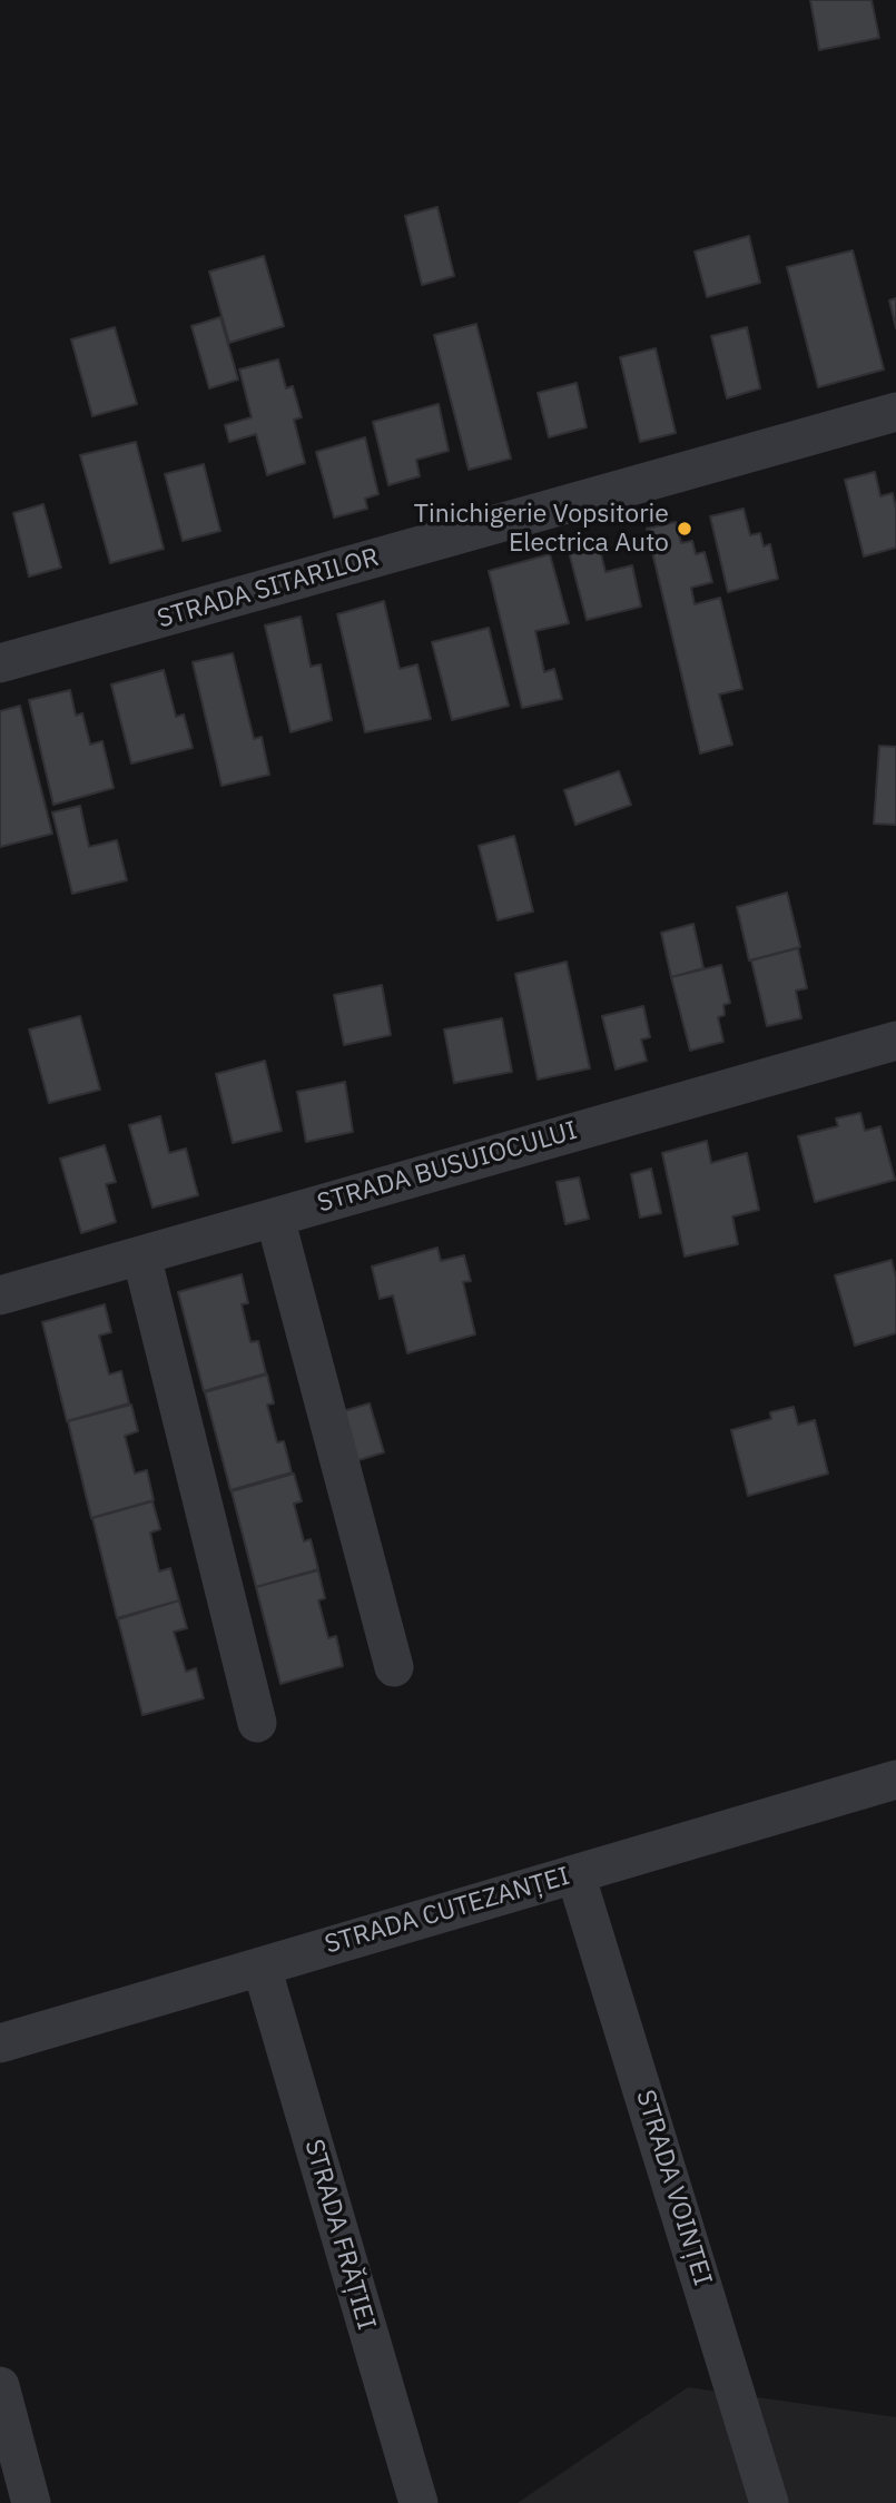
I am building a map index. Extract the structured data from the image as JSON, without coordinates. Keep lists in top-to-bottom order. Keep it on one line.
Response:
{"streets":{"street":["STRADA SITARILOR","STRADA BUSUIOCULUI","STRADA CUTEZANȚEI","STRADA VOINȚEI","STRADA FRĂȚIEI"]},"crossings":[["STRADA CUTEZANȚEI","STRADA VOINȚEI"],["STRADA CUTEZANȚEI","STRADA FRĂȚIEI"]],"places":["Tinichigerie Vopsitorie Electrica Auto"]}
